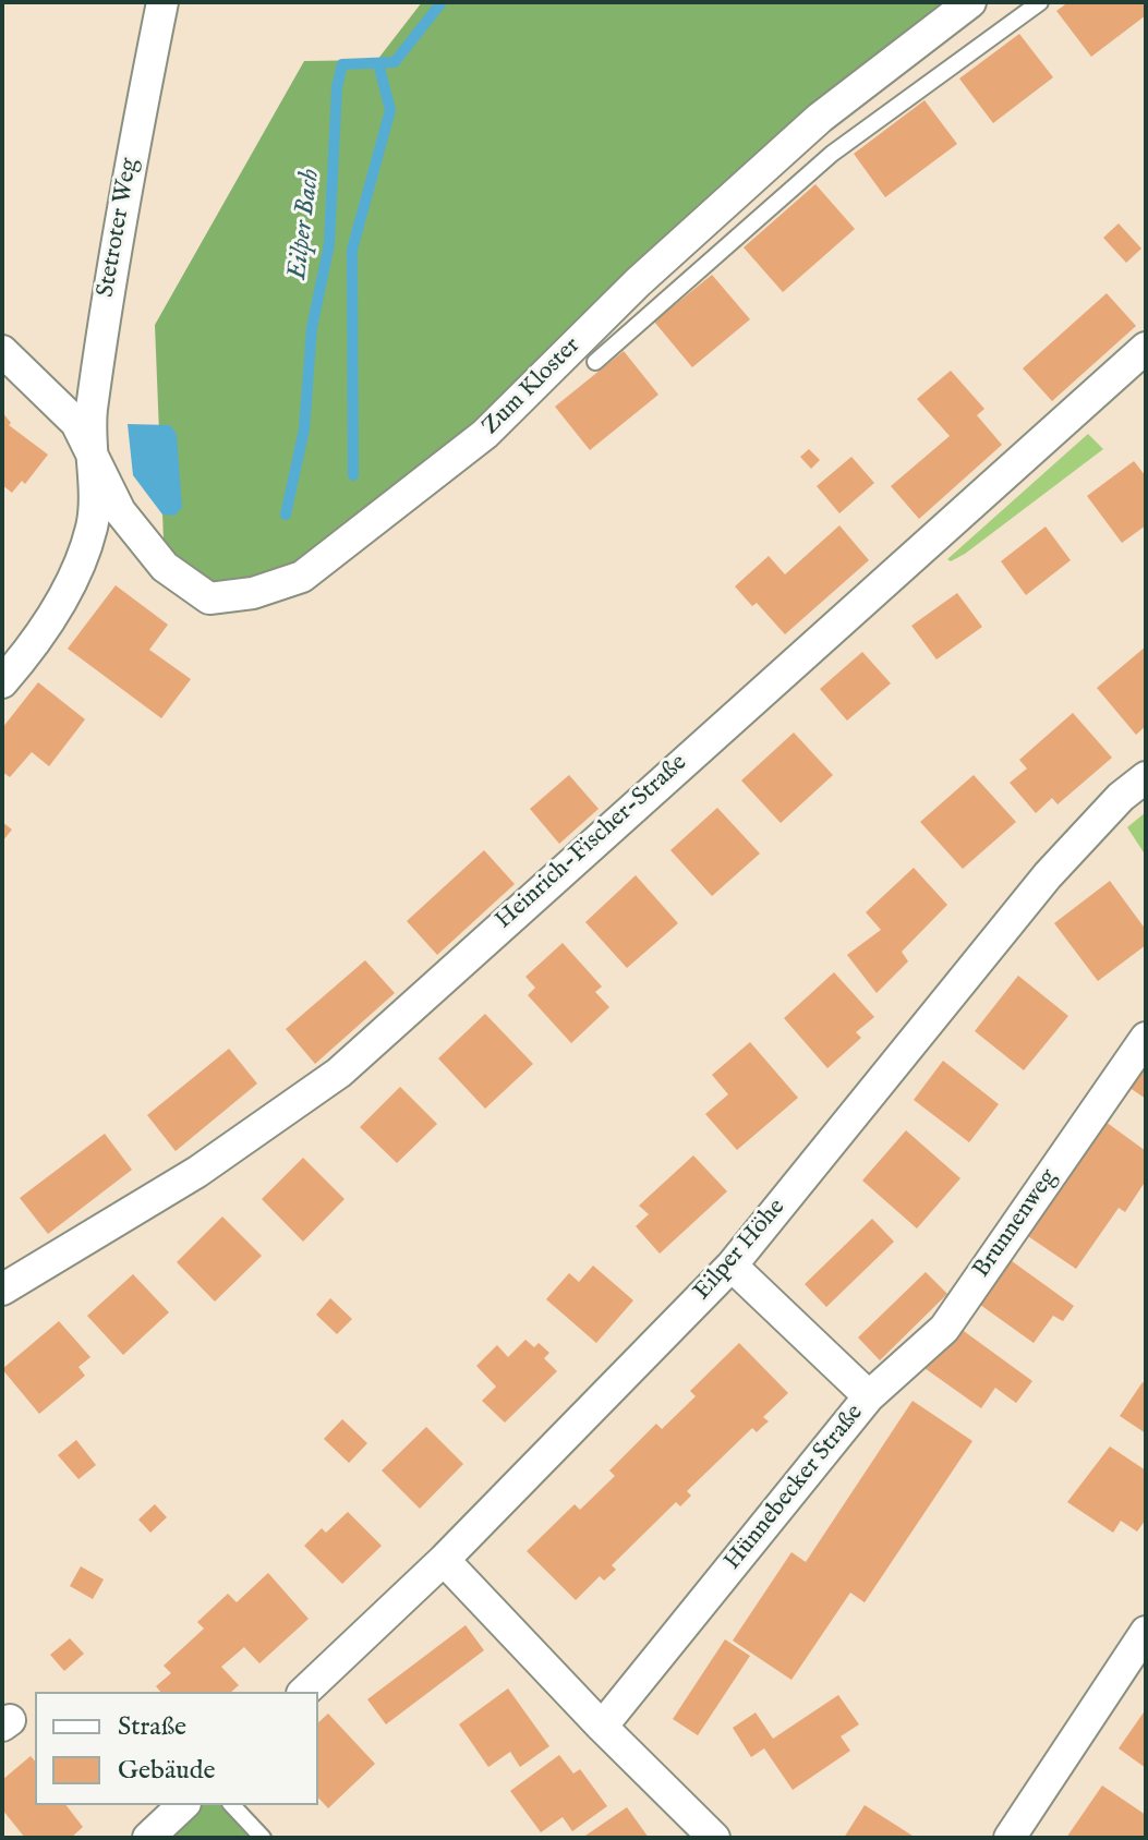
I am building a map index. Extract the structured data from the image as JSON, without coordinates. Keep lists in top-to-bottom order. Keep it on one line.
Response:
{"streets":{"street":["Stetroter Weg","Zum Kloster","Heinrich-Fischer-Straße","Brunnenweg","Eilper Höhe","Hünnebecker Straße"]},"crossings":[["Stetroter Weg","Zum Kloster"],["Brunnenweg","Hünnebecker Straße"],["Eilper Höhe","Hünnebecker Straße"]],"water":["Eilper Bach"],"legend":["Straße","Gebäude"]}
